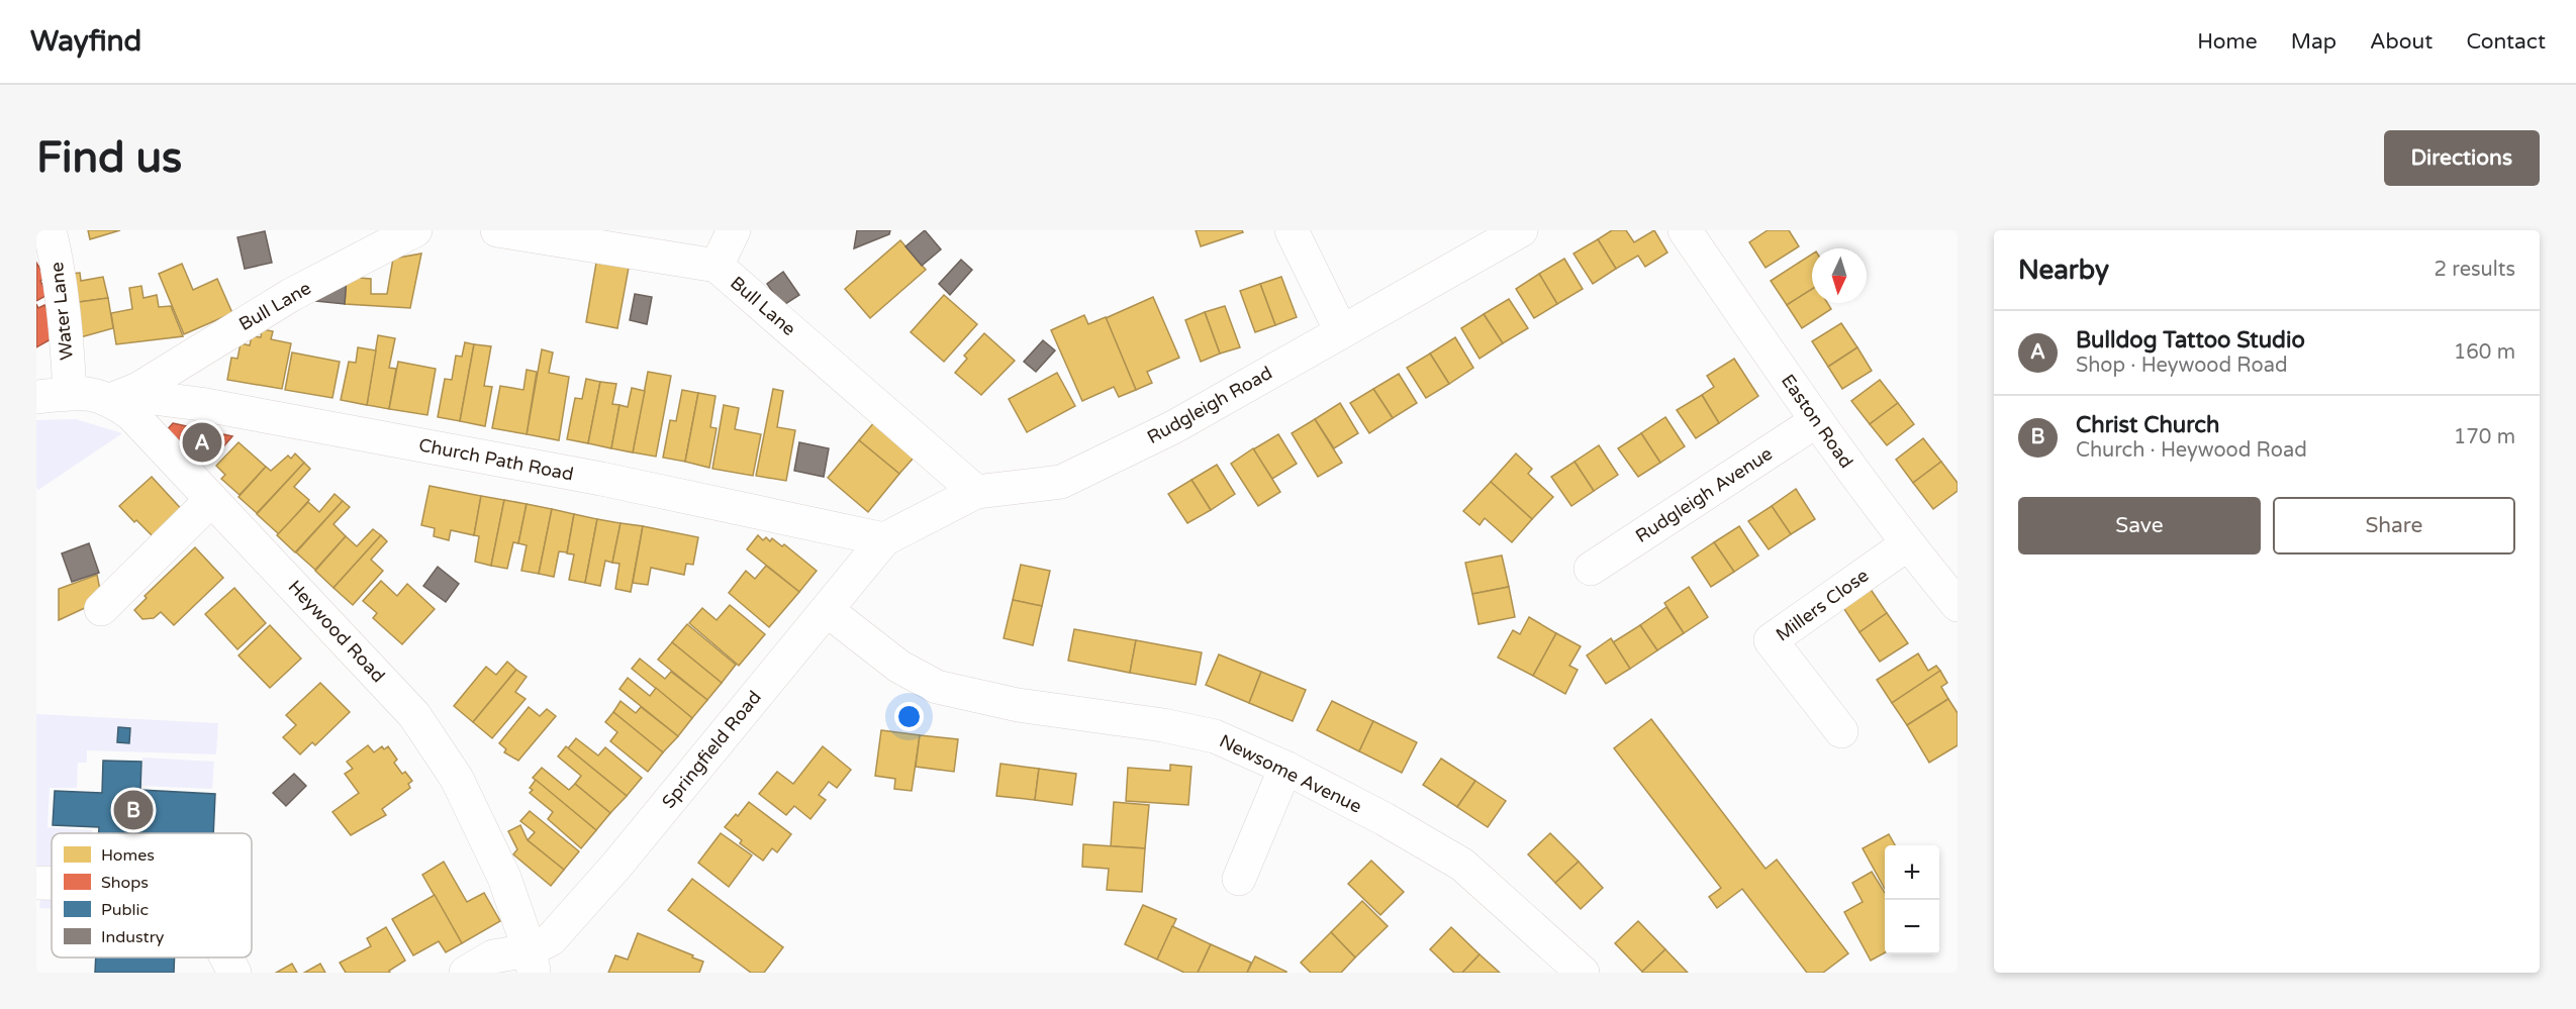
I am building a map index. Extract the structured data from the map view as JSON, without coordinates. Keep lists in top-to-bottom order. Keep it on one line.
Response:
{"streets":{"street":["Bull Lane","Water Lane","Rudgleigh Road","Easton Road","Church Path Road","Rudgleigh Avenue","Millers Close","Heywood Road","Springfield Road","Newsome Avenue"]},"crossings":[["Bull Lane","Rudgleigh Road"],["Bull Lane","Church Path Road"],["Bull Lane","Heywood Road"],["Water Lane","Heywood Road"],["Rudgleigh Road","Church Path Road"],["Rudgleigh Road","Springfield Road"],["Easton Road","Rudgleigh Avenue"],["Easton Road","Millers Close"],["Church Path Road","Heywood Road"],["Church Path Road","Springfield Road"],["Heywood Road","Springfield Road"],["Springfield Road","Newsome Avenue"]],"legend":["Homes","Shops","Public","Industry"],"north":"bottom","page":{"header":"Wayfind","nav":["Home","Map","About","Contact"],"buttons":["Directions",["Save","Share"]],"title":"Find us","heading":["Nearby","2 results"],"list":[{"mark":"A","name":"Bulldog Tattoo Studio","note":"Shop · Heywood Road","value":"160 m"},{"mark":"B","name":"Christ Church","note":"Church · Heywood Road","value":"170 m"}],"pins":["A","B"],"map_buttons":["+","−"]}}
